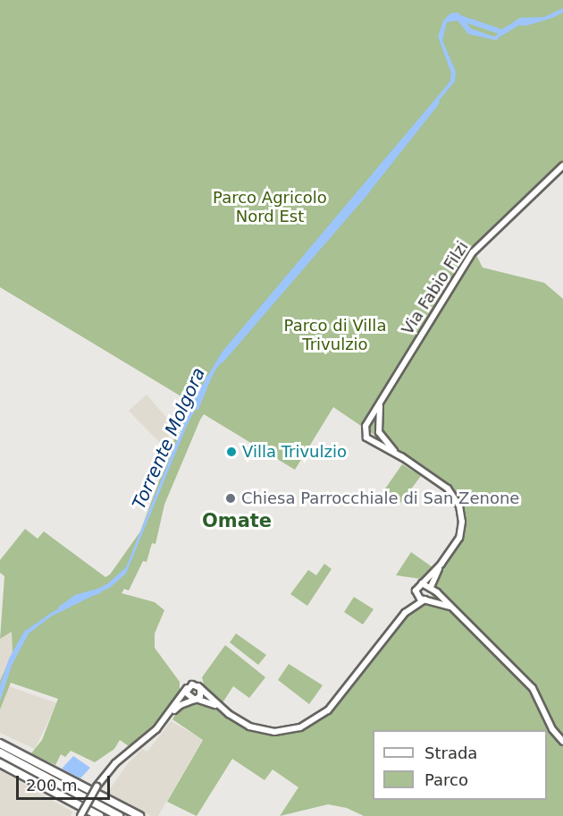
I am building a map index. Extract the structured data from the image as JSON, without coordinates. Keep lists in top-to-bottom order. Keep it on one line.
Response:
{"streets":{"street":["Via Fabio Filzi"]},"districts":["Omate"],"water":["Torrente Molgora"],"parks":["Parco Agricolo Nord Est","Parco di Villa Trivulzio"],"places":["Villa Trivulzio","Chiesa Parrocchiale di San Zenone"],"legend":["Strada","Parco"],"scale_bar":"200 m"}
